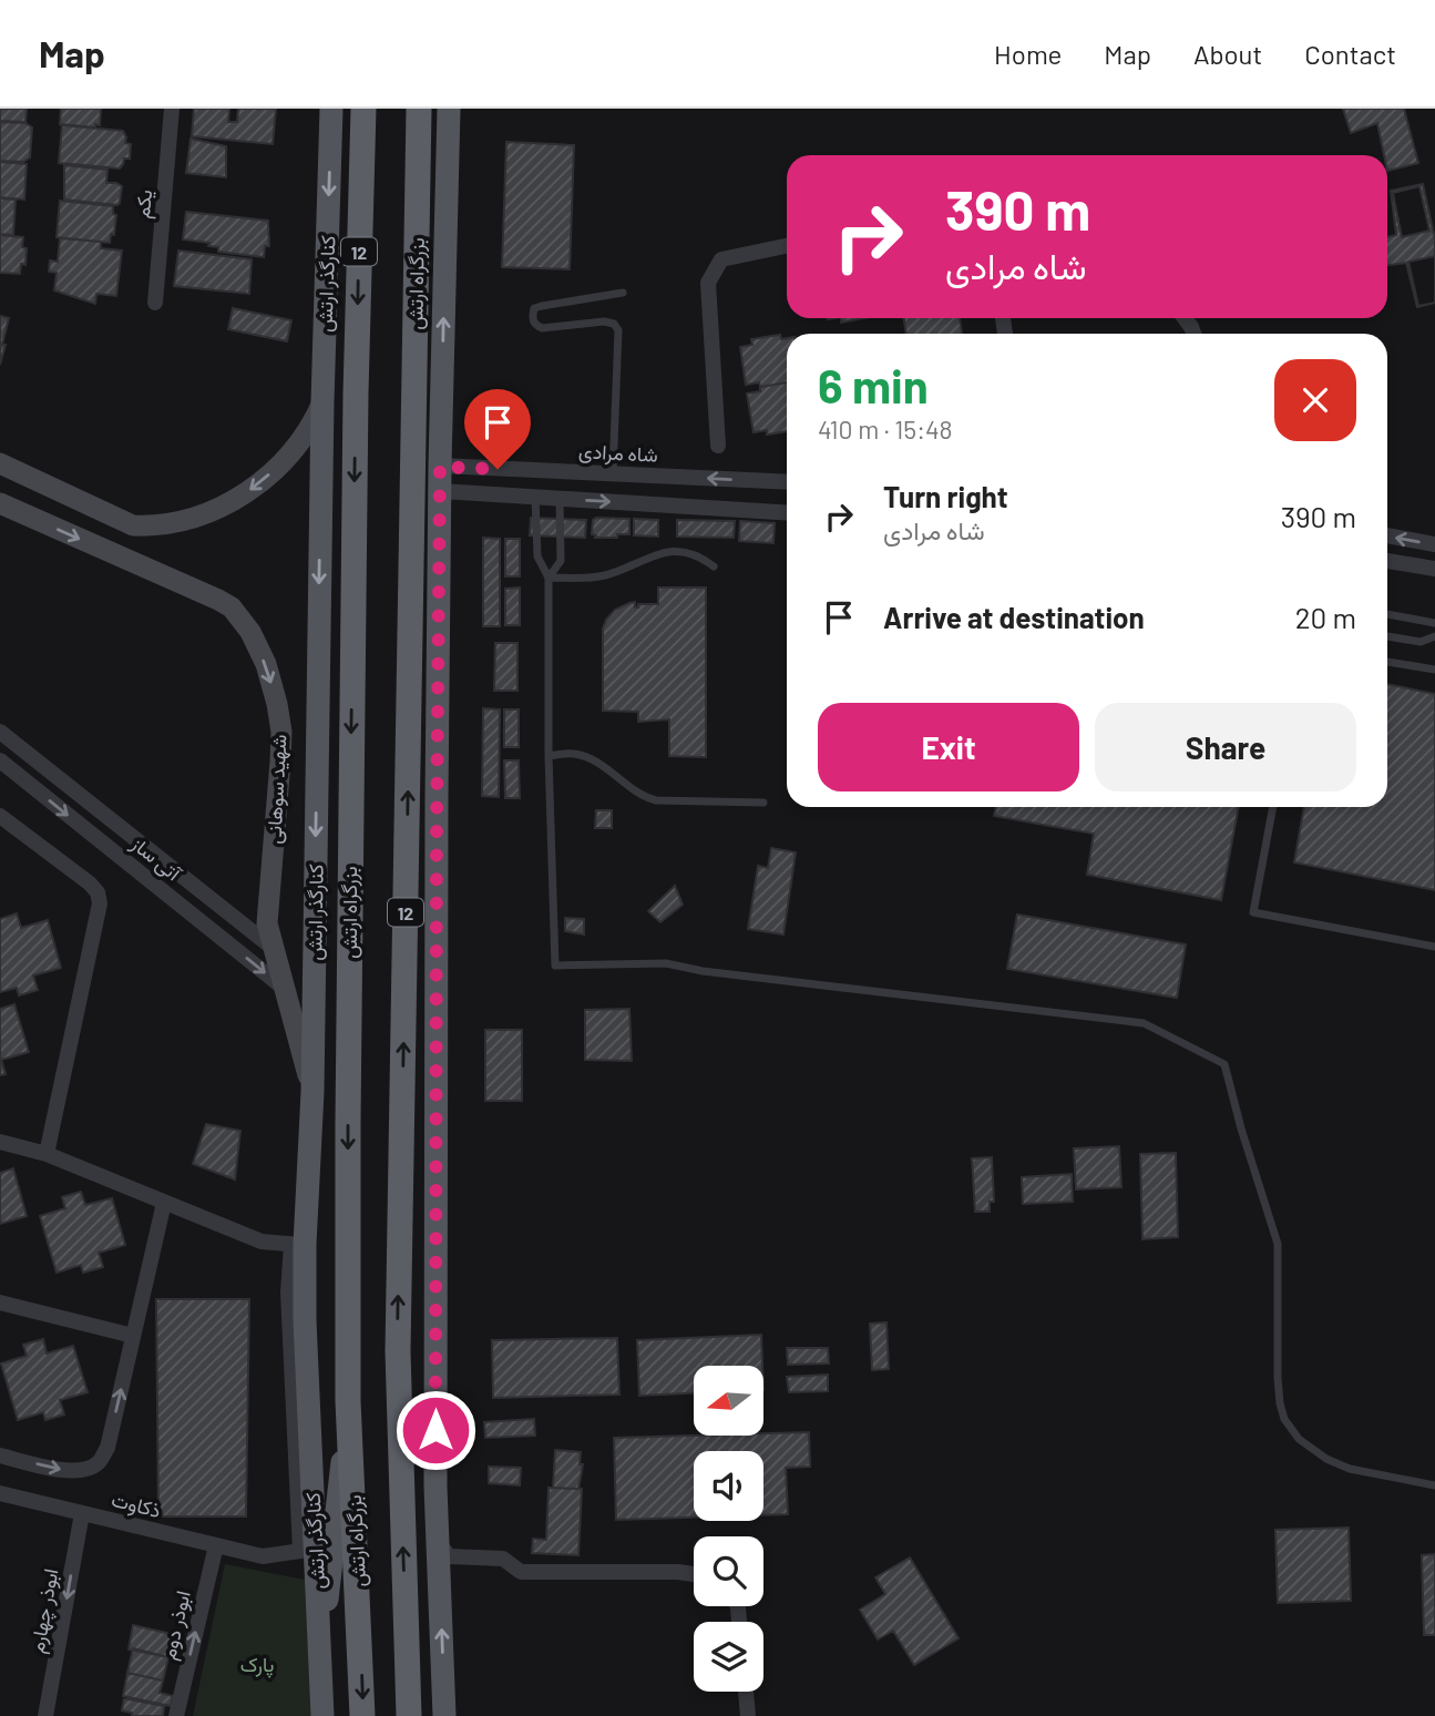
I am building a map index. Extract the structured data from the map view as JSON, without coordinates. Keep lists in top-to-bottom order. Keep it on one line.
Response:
{"streets":{"highway":["12","بزرگراه ارتش"],"main road":["کنارگذر ارتش","شهید سوهانی"],"street":["یکم","شاه مرادی","آتی ساز","ذکاوت","ابوذر چهارم","ابوذر دوم"]},"crossings":[["کنارگذر ارتش","شهید سوهانی"],["کنارگذر ارتش","ذکاوت"],["شهید سوهانی","آتی ساز"],["ذکاوت","ابوذر چهارم"],["ذکاوت","ابوذر دوم"]],"one_way":["شهید سوهانی","ابوذر چهارم","ابوذر دوم"],"parks":["پارک"],"north":"left","page":{"header":"Map","nav":["Home","Map","About","Contact"],"turn":["390 m","شاه مرادی"],"heading":["6 min","410 m · 15:48"],"list":[{"name":"Turn right","note":"شاه مرادی","value":"390 m"},{"name":"Arrive at destination","value":"20 m"}],"buttons":["Exit","Share"]}}
